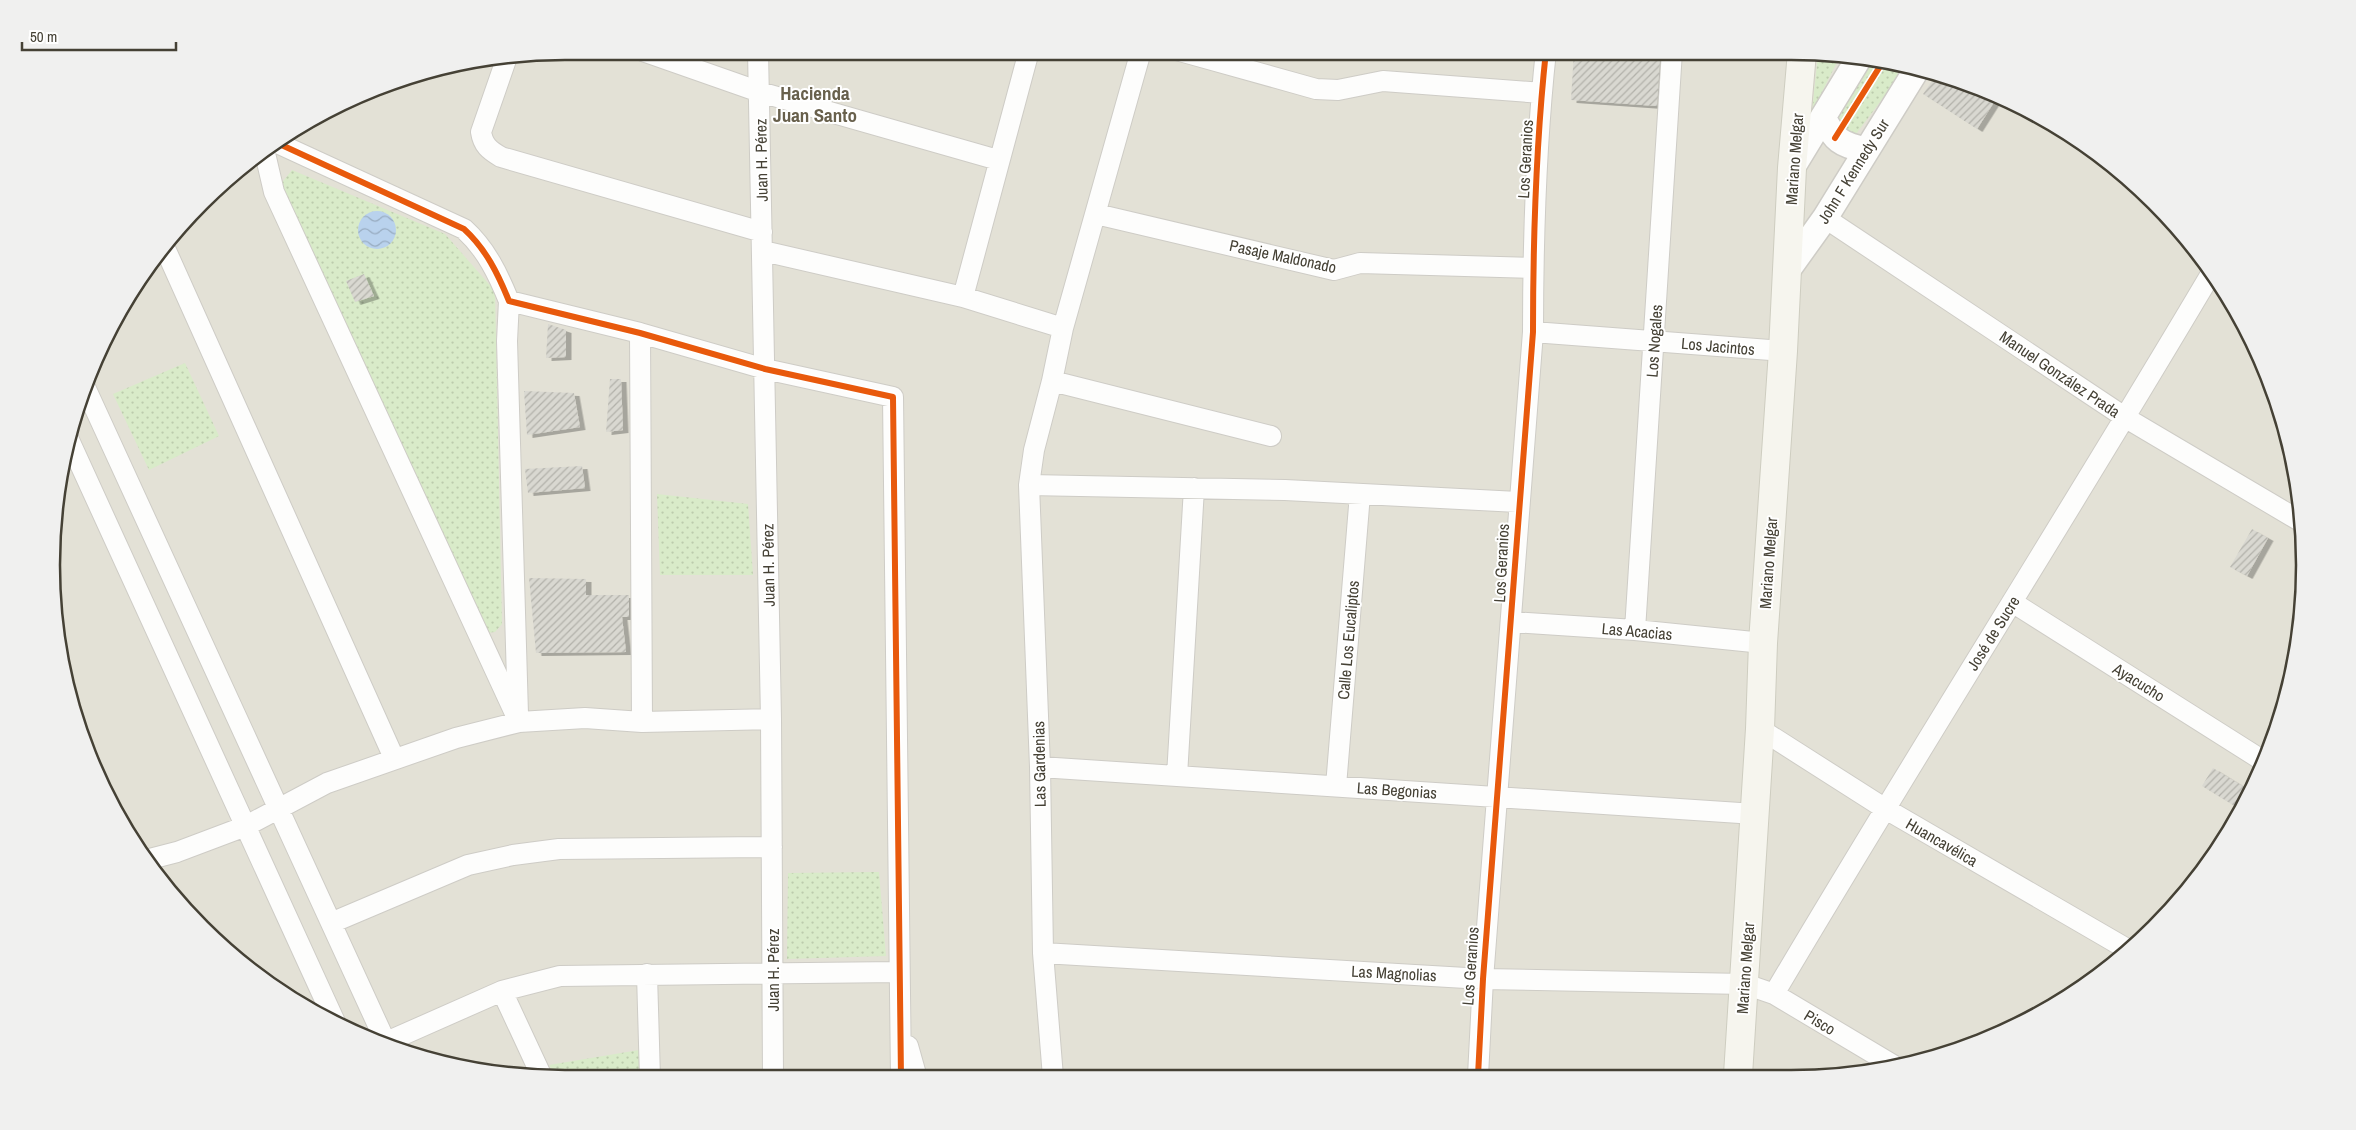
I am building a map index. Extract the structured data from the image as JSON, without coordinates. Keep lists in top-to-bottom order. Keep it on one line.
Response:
{"streets":{"main road":["Mariano Melgar"],"street":["Los Geranios","Juan H. Pérez","John F Kennedy Sur","Pasaje Maldonado","Los Nogales","Los Jacintos","Manuel González Prada","Las Acacias","José de Sucre","Calle Los Eucaliptos","Ayacucho","Las Gardenias","Las Begonias","Huancavélica","Las Magnolias","Pisco"]},"crossings":[["Los Geranios","Pasaje Maldonado"],["Los Geranios","Los Jacintos"],["Los Geranios","Las Acacias"],["Los Geranios","Las Begonias"],["Los Geranios","Las Magnolias"],["Mariano Melgar","John F Kennedy Sur"],["Mariano Melgar","Los Jacintos"],["Mariano Melgar","Las Acacias"],["Mariano Melgar","Las Begonias"],["Mariano Melgar","Huancavélica"],["Mariano Melgar","Las Magnolias"],["Mariano Melgar","Pisco"],["John F Kennedy Sur","Manuel González Prada"],["Pasaje Maldonado","Las Gardenias"],["Los Nogales","Los Jacintos"],["Los Nogales","Las Acacias"],["Manuel González Prada","José de Sucre"],["José de Sucre","Ayacucho"],["José de Sucre","Huancavélica"],["José de Sucre","Pisco"],["Calle Los Eucaliptos","Las Begonias"],["Las Gardenias","Las Begonias"],["Las Gardenias","Las Magnolias"],["Las Magnolias","Pisco"]],"districts":["Hacienda Juan Santo"],"scale_bar":"50 m"}
